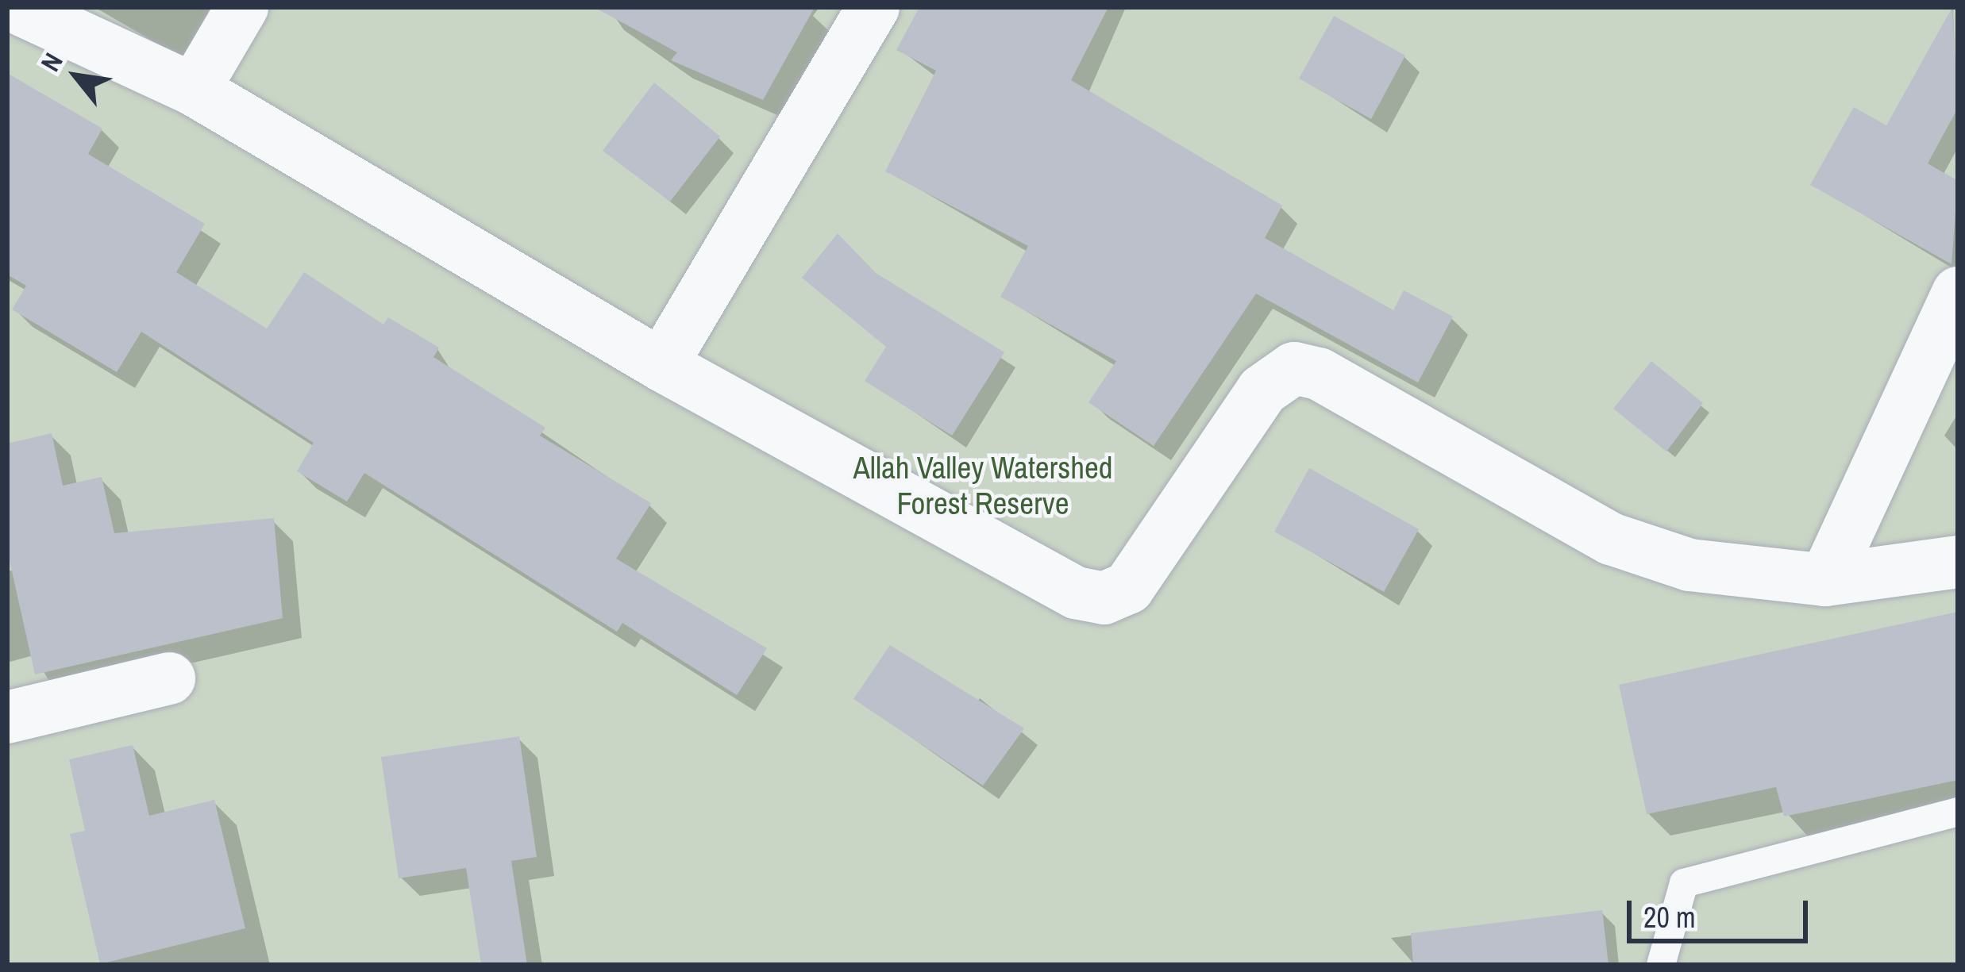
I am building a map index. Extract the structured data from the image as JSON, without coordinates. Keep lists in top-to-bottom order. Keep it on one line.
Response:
{"parks":["Allah Valley Watershed Forest Reserve"],"scale_bar":"20 m","north":"top left"}
